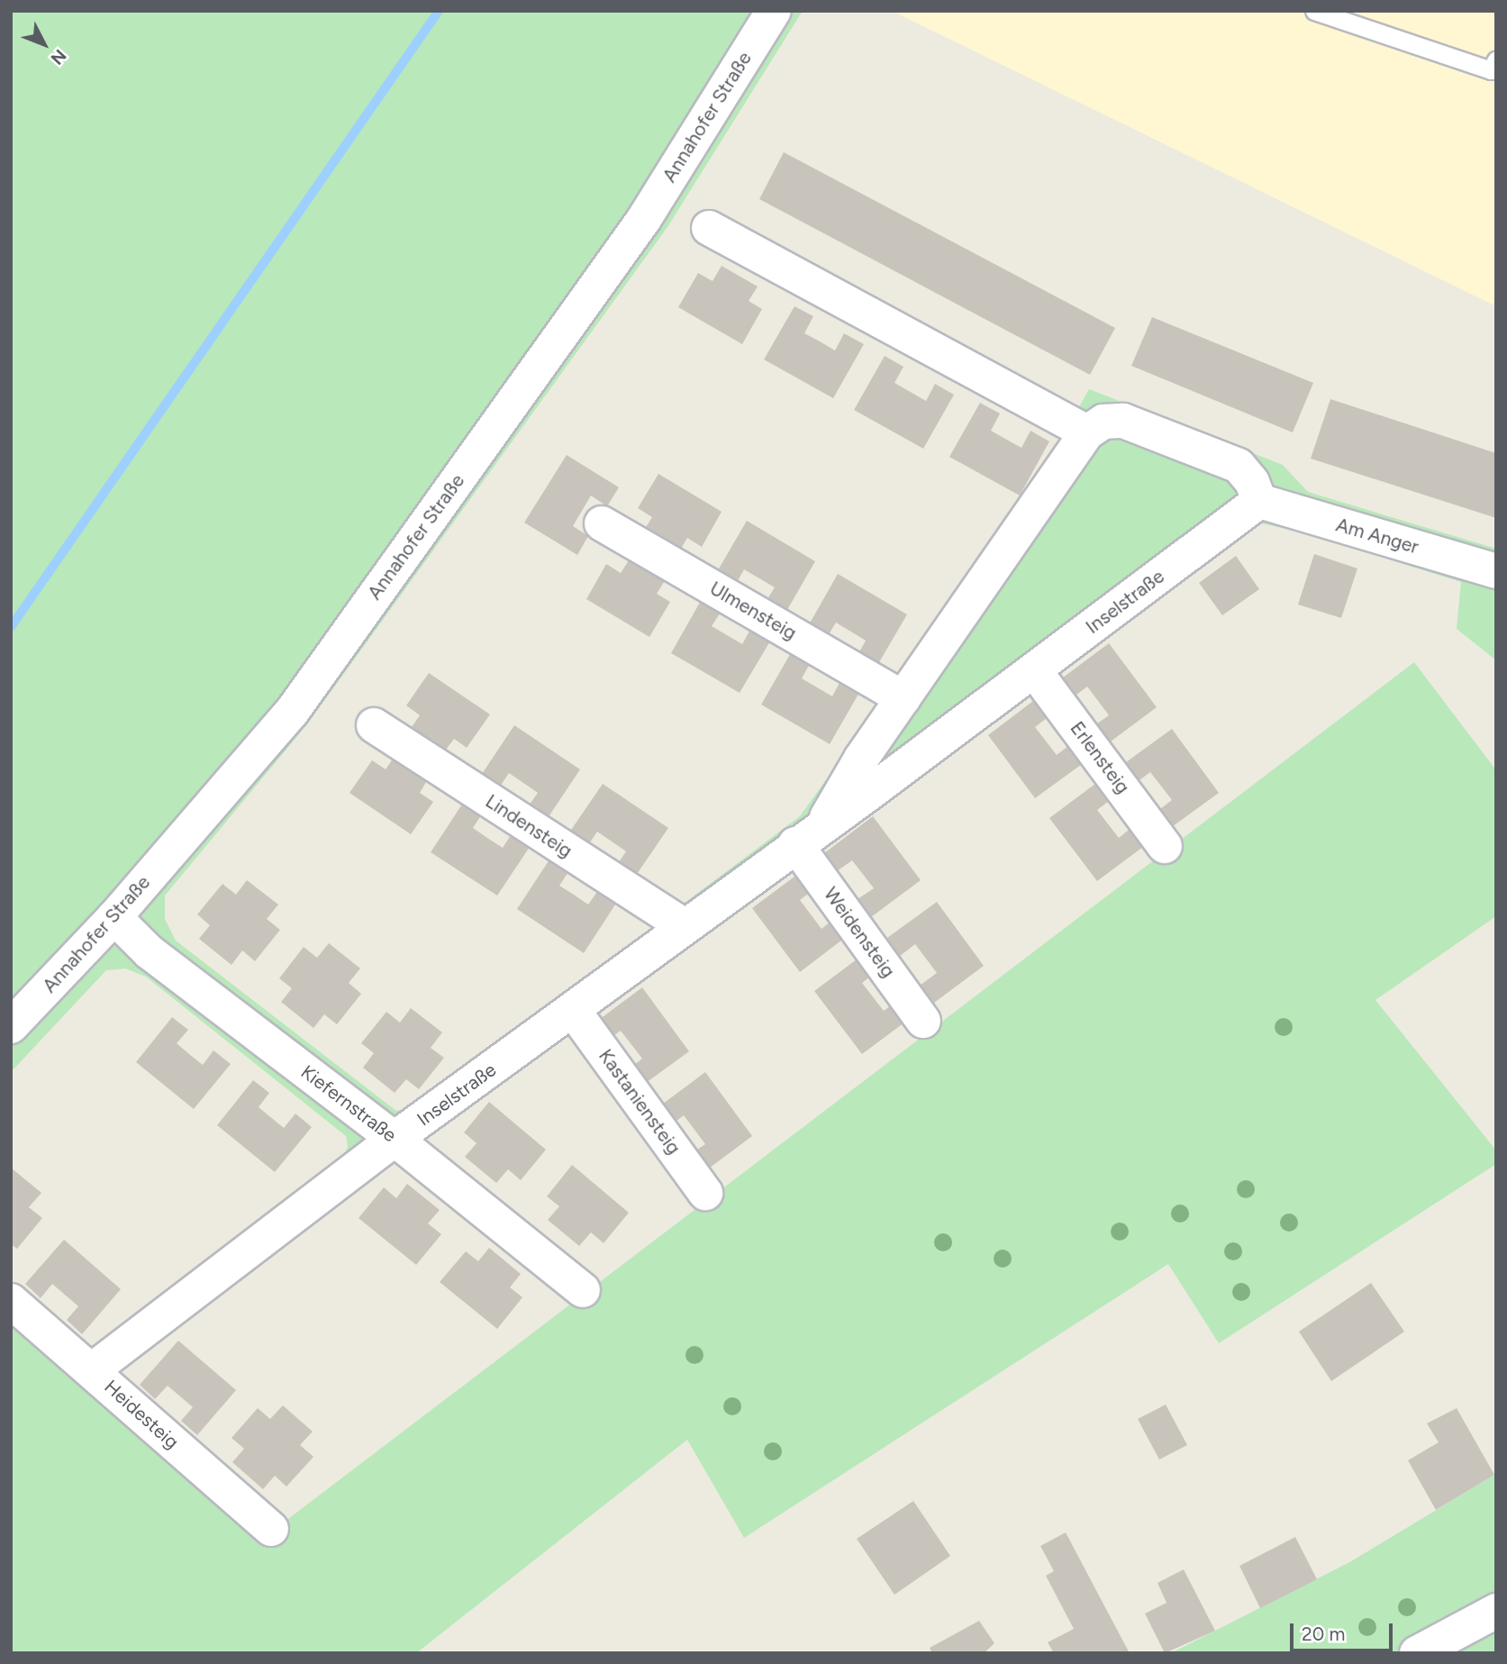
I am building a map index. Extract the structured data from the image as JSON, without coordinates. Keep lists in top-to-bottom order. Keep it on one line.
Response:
{"streets":{"street":["Annahofer Straße","Am Anger","Inselstraße","Ulmensteig","Erlensteig","Lindensteig","Weidensteig","Kastaniensteig","Kiefernstraße","Heidesteig"]},"crossings":[["Annahofer Straße","Kiefernstraße"],["Am Anger","Inselstraße"],["Inselstraße","Ulmensteig"],["Inselstraße","Erlensteig"],["Inselstraße","Lindensteig"],["Inselstraße","Weidensteig"],["Inselstraße","Kastaniensteig"],["Inselstraße","Kiefernstraße"],["Inselstraße","Heidesteig"]],"scale_bar":"20 m","north":"bottom right"}
